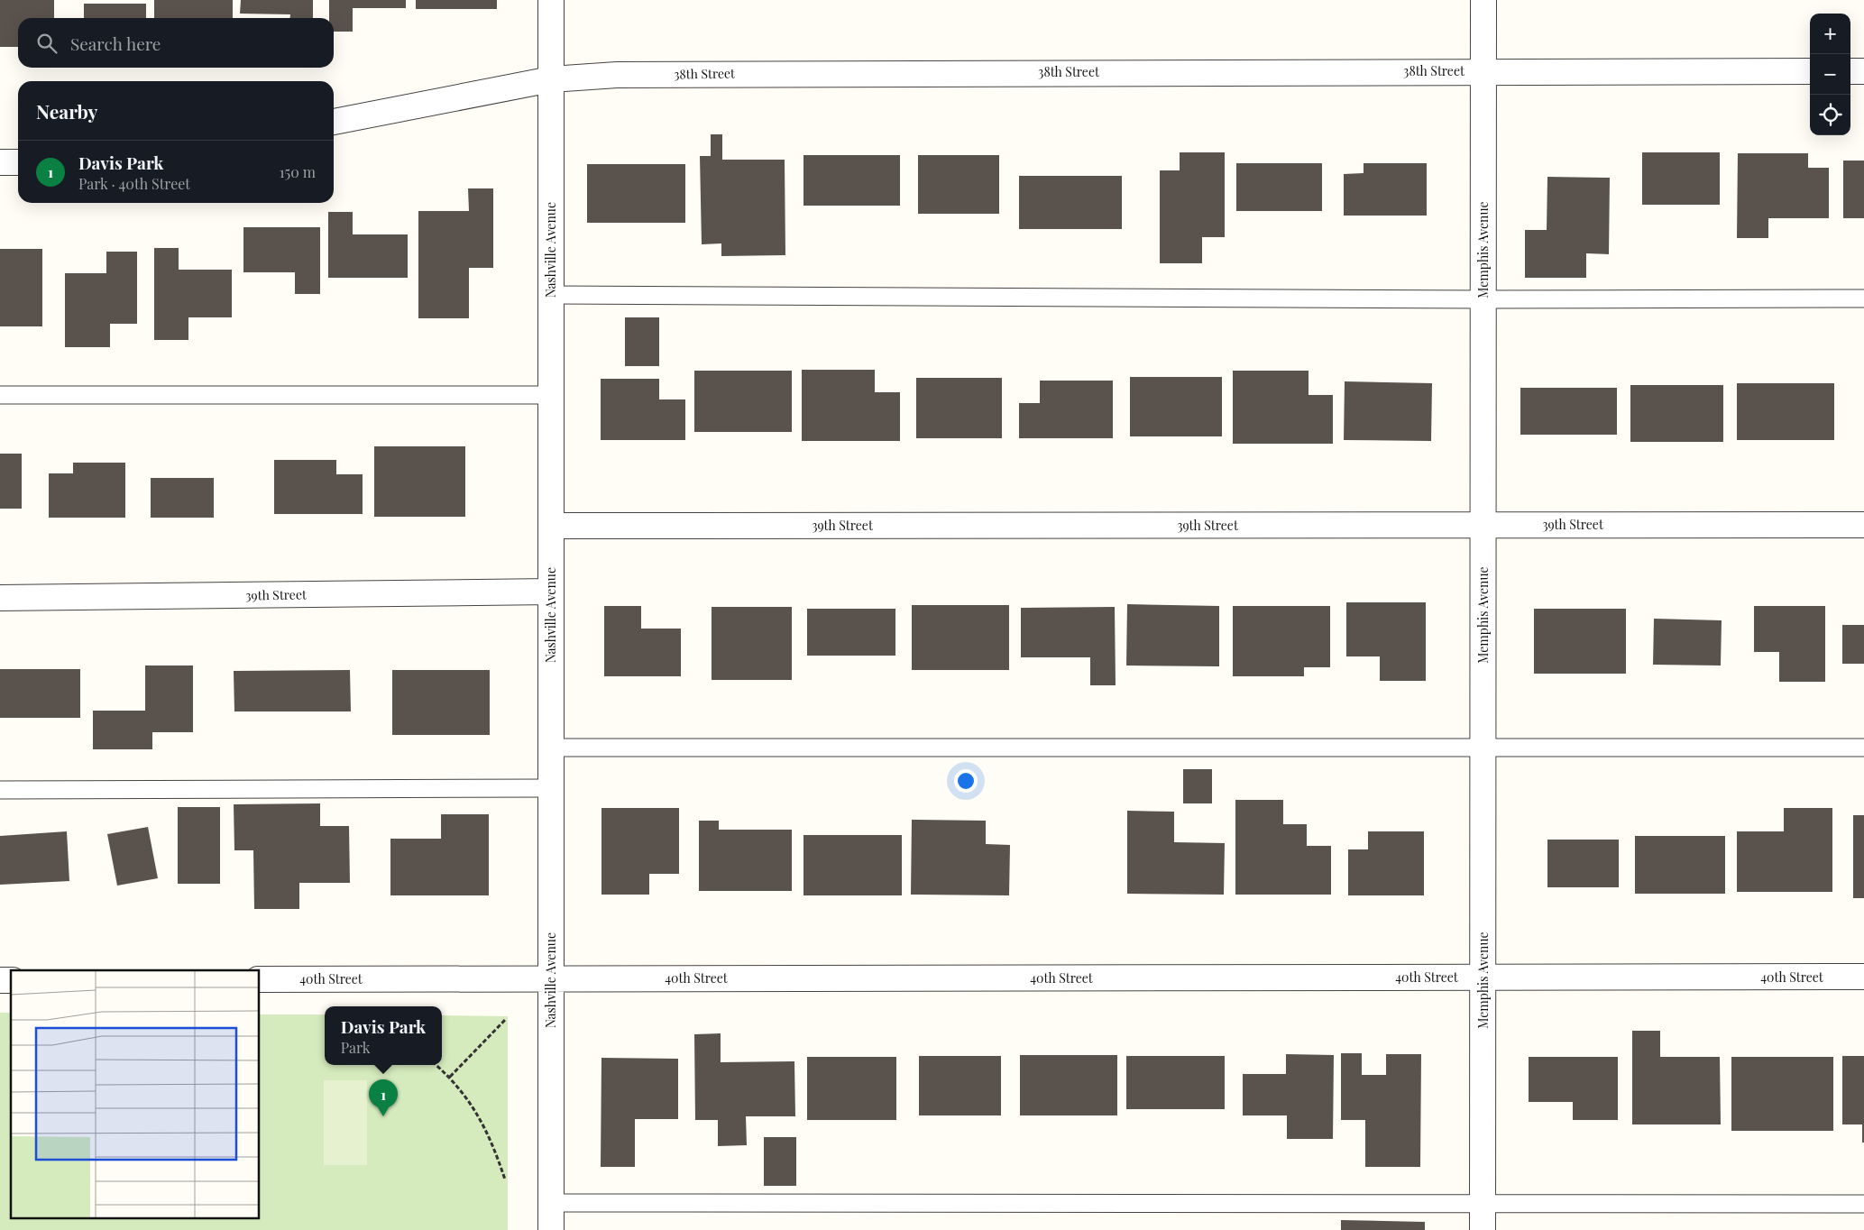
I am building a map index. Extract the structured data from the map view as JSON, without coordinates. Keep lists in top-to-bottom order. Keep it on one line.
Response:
{"streets":{"street":["38th Street","Nashville Avenue","Memphis Avenue","39th Street","40th Street"]},"crossings":[["38th Street","Nashville Avenue"],["38th Street","Memphis Avenue"],["Nashville Avenue","39th Street"],["Nashville Avenue","40th Street"],["Memphis Avenue","39th Street"],["Memphis Avenue","40th Street"]],"page":{"map_buttons":["+","−"],"search":"Search here","heading":"Nearby","list":[{"mark":"1","name":"Davis Park","note":"Park · 40th Street","value":"150 m"}],"popup":["Davis Park","Park"],"pins":"1"}}
